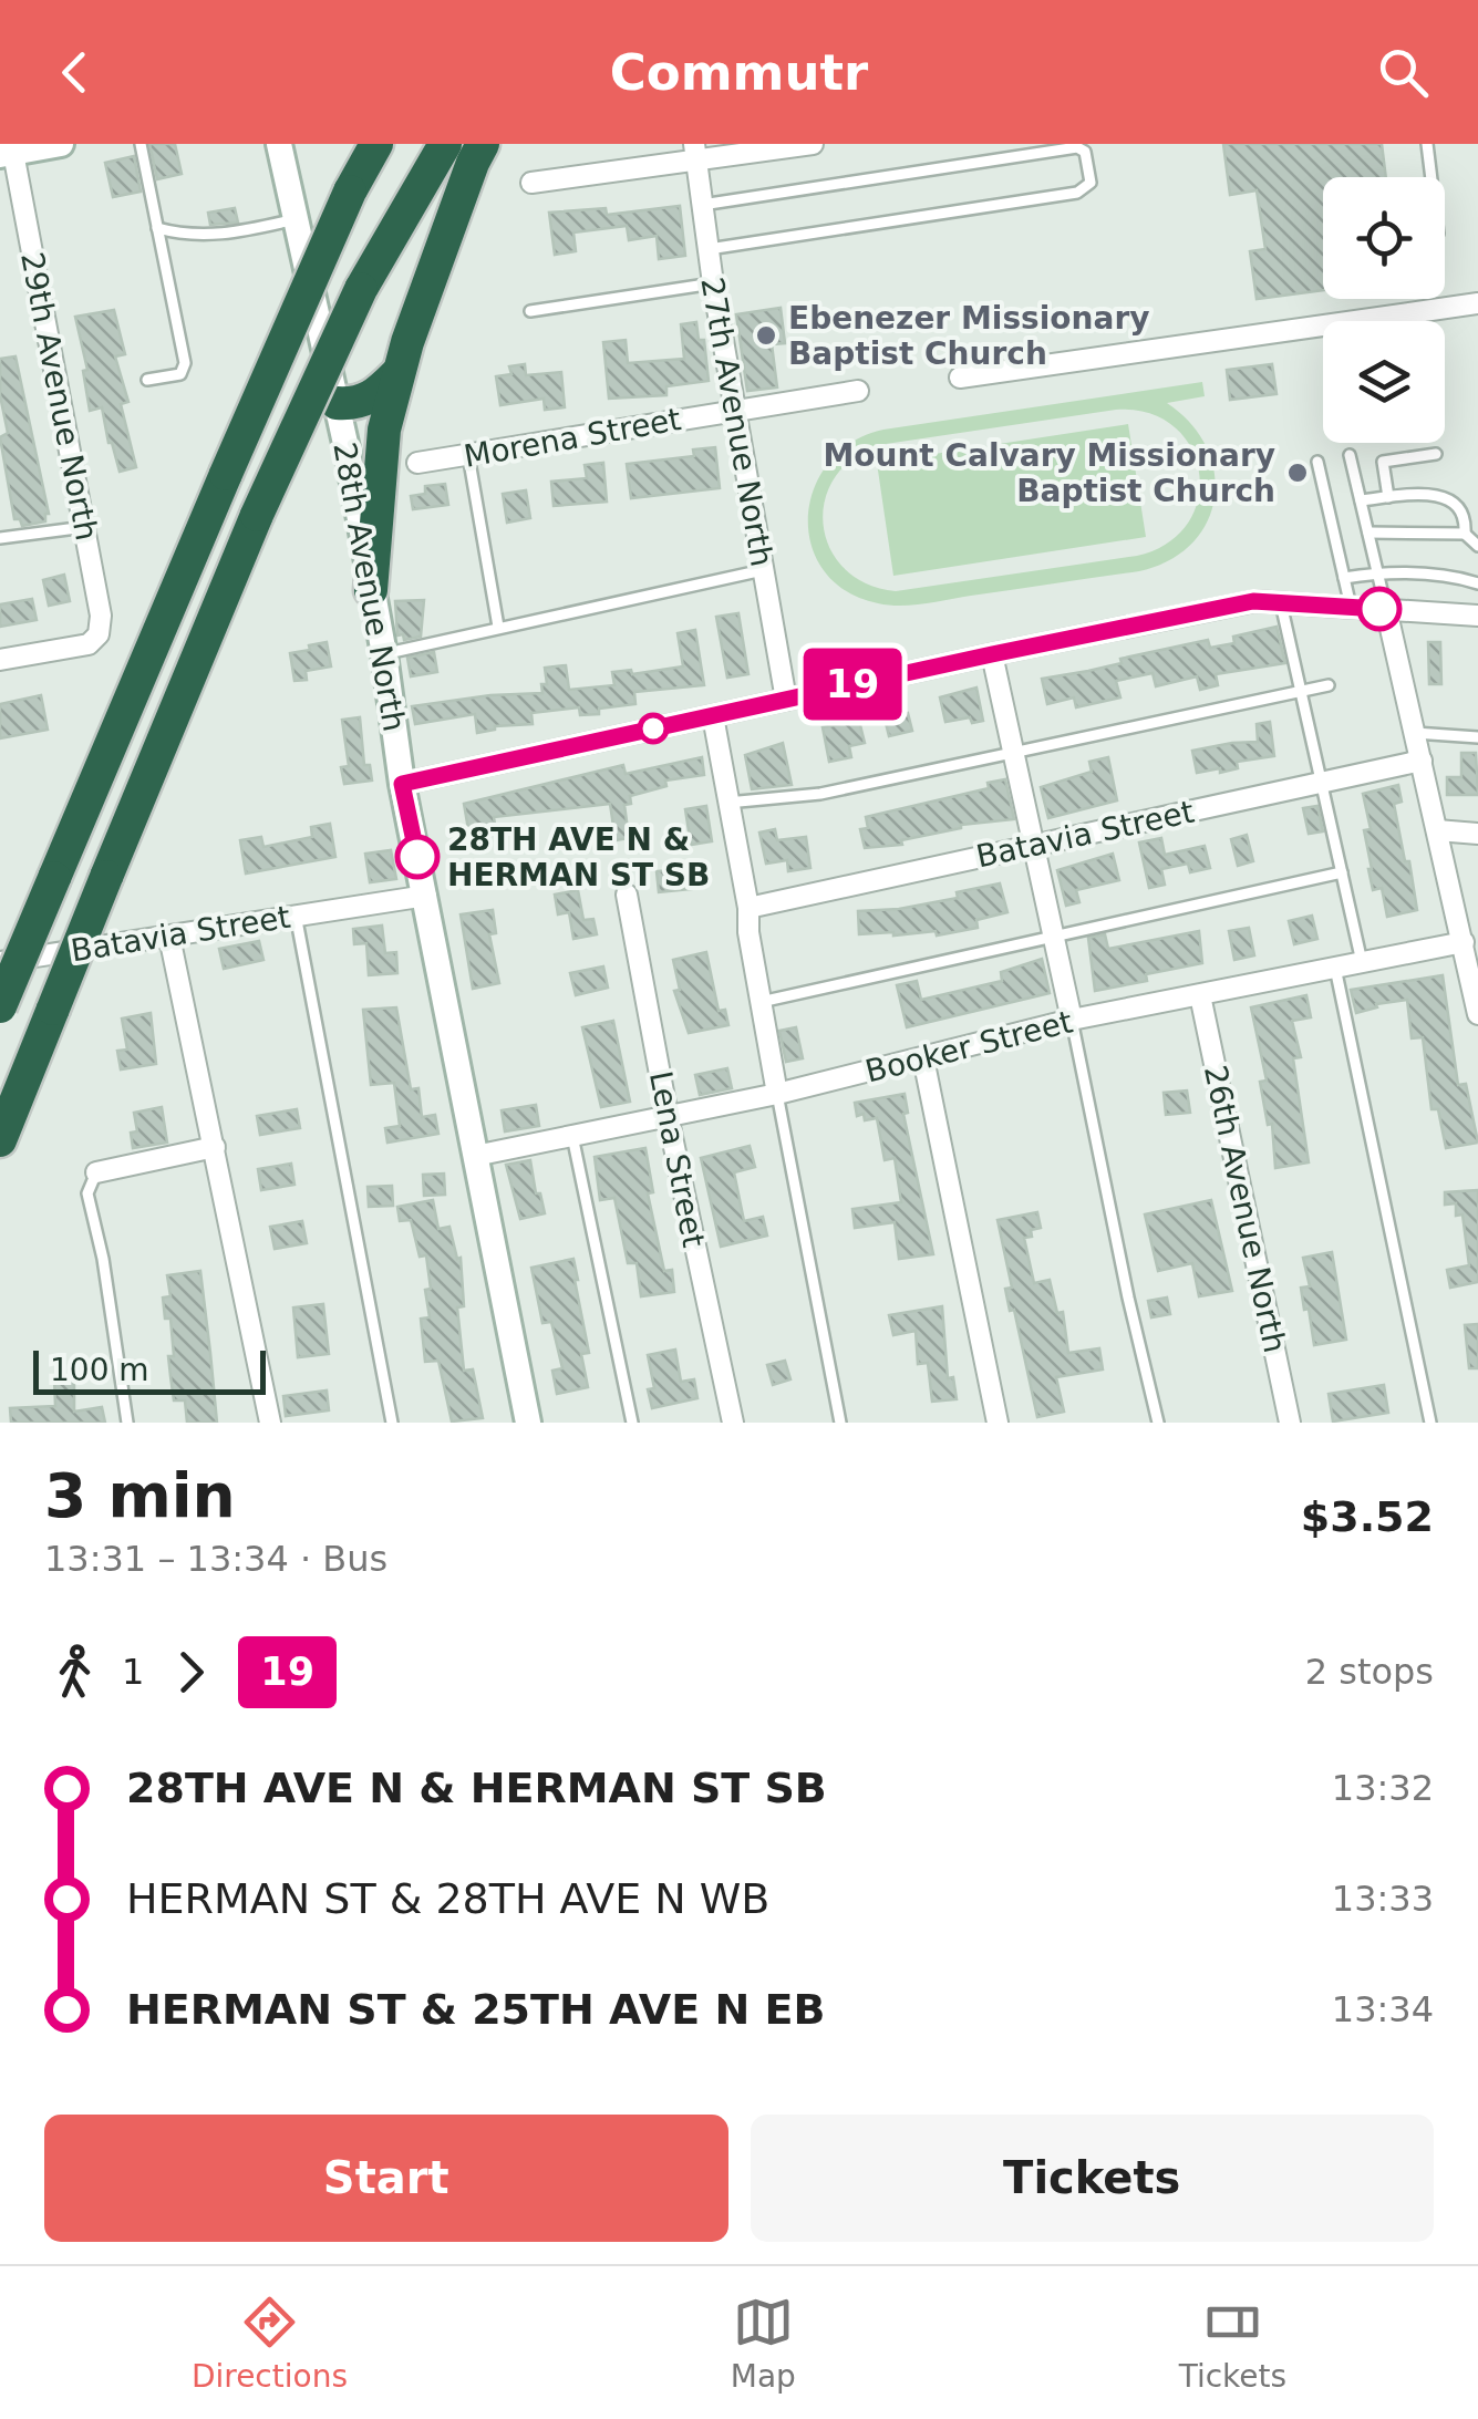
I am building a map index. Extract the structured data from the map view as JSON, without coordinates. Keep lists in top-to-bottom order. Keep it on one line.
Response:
{"streets":{"main road":["28th Avenue North"],"street":["29th Avenue North","27th Avenue North","Morena Street","Batavia Street","Booker Street","Lena Street","26th Avenue North"]},"crossings":[["27th Avenue North","Morena Street"],["28th Avenue North","Batavia Street"],["28th Avenue North","Booker Street"],["Booker Street","Lena Street"],["Booker Street","26th Avenue North"]],"places":["Ebenezer Missionary Baptist Church","Mount Calvary Missionary Baptist Church","28TH AVE N & HERMAN ST SB"],"lines":["bus line 19"],"scale_bar":"100 m","page":{"header":"Commutr","on_map":"19","scale":"100 m","heading":["3 min","13:31 – 13:34 · Bus","$3.52"],"legs":["1","19","2 stops"],"list":[{"name":"28TH AVE N & HERMAN ST SB","value":"13:32"},{"name":"HERMAN ST & 28TH AVE N WB","value":"13:33"},{"name":"HERMAN ST & 25TH AVE N EB","value":"13:34"}],"buttons":["Start","Tickets"],"tabs":["Directions","Map","Tickets"]}}
